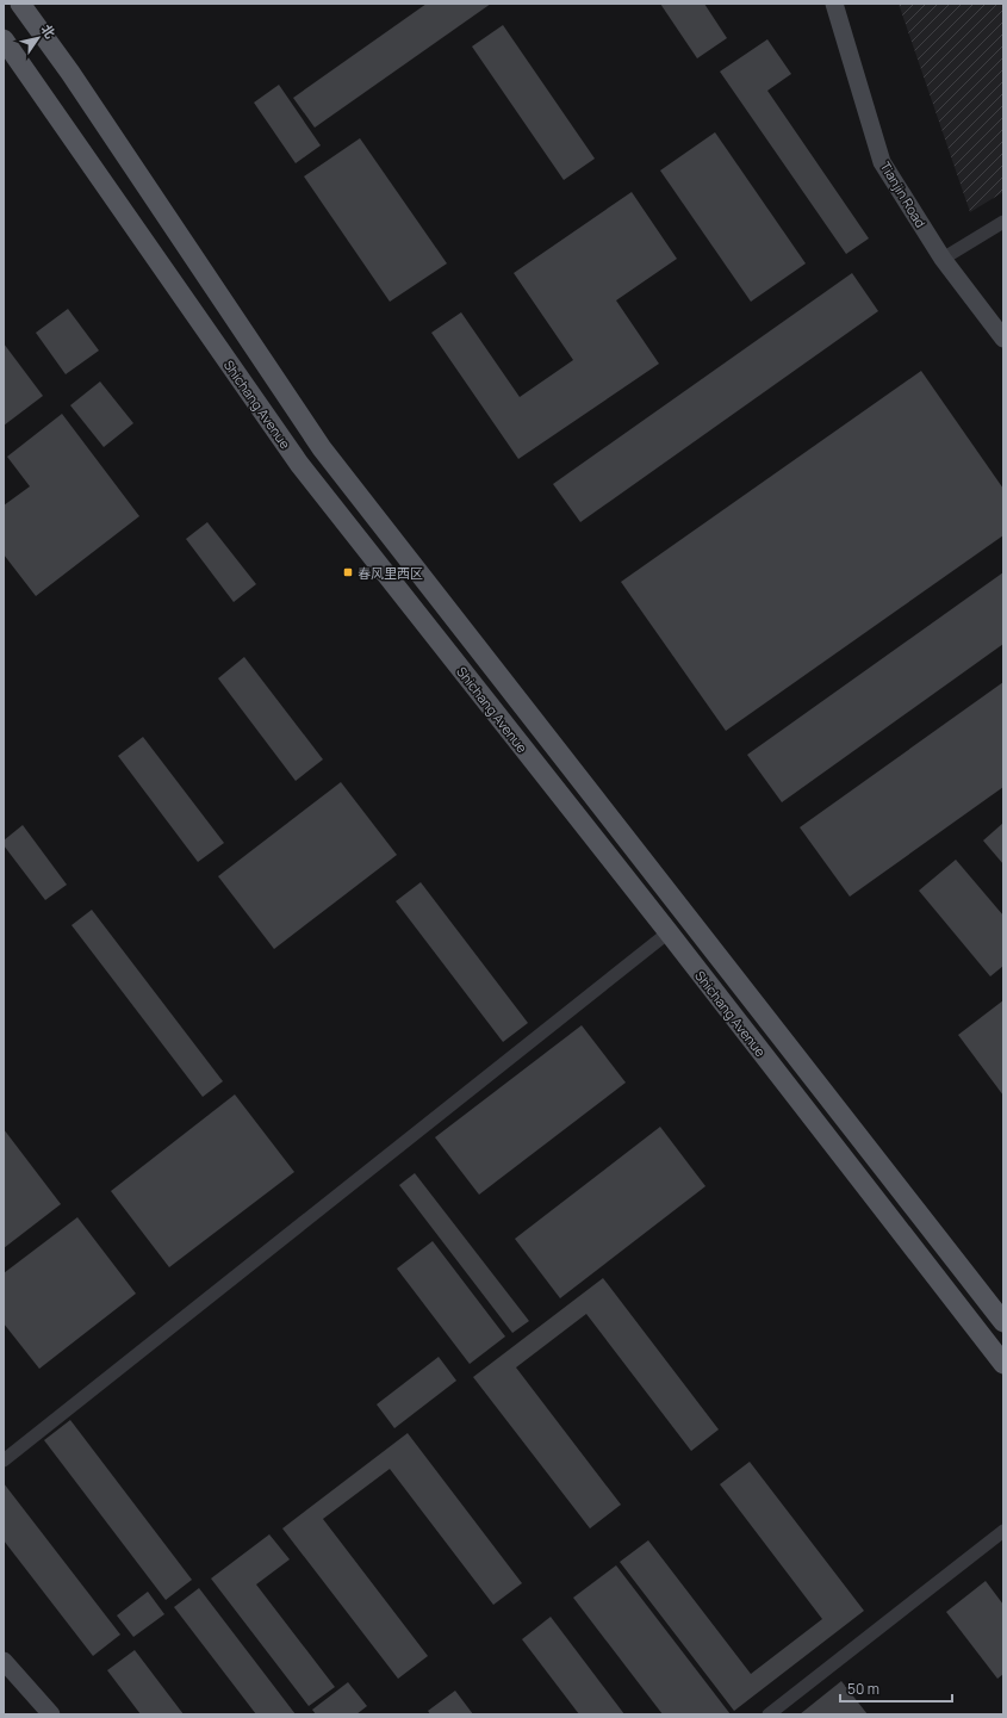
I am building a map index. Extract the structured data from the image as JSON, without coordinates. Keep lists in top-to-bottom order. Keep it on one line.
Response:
{"streets":{"main road":["Tianjin Road","Shichang Avenue"]},"places":{"transit":["春风里西区"]},"scale_bar":"50 m","north":"top right"}
